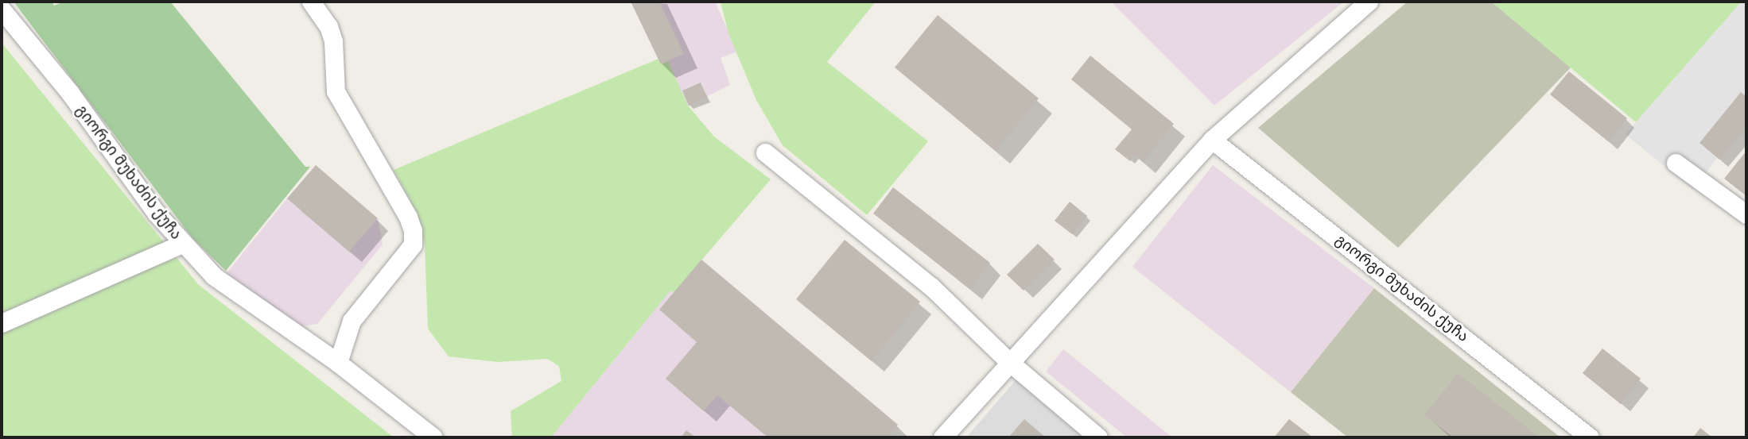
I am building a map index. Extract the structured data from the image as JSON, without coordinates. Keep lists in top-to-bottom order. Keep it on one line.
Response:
{"streets":{"street":["გიორგი მუხაძის ქუჩა"]}}
